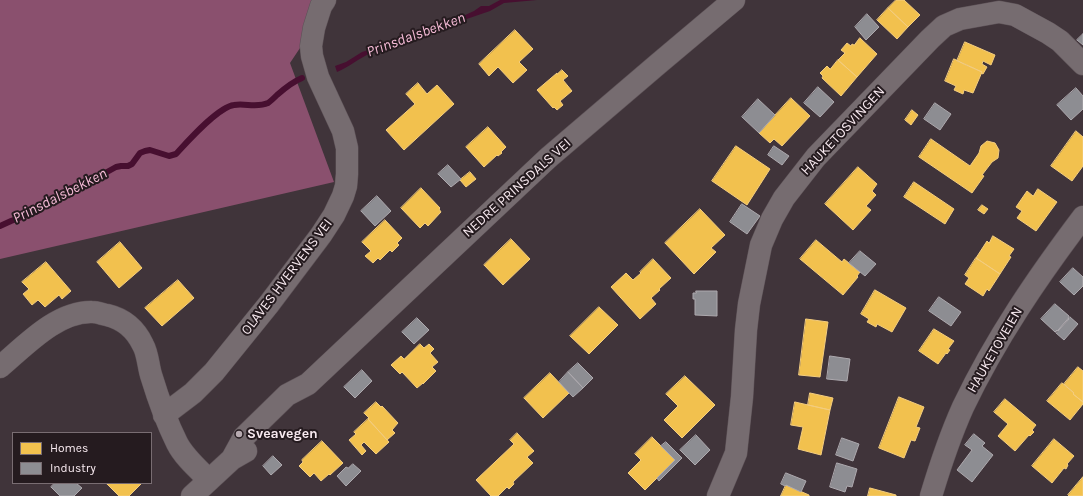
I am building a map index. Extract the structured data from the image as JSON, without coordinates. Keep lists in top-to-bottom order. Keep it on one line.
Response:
{"streets":{"street":["HAUKETOSVINGEN","NEDRE PRINSDALS VEI","OLAVES HVERVENS VEI","HAUKETOVEIEN"]},"water":["Prinsdalsbekken"],"places":["Sveavegen"],"legend":["Homes","Industry"]}
